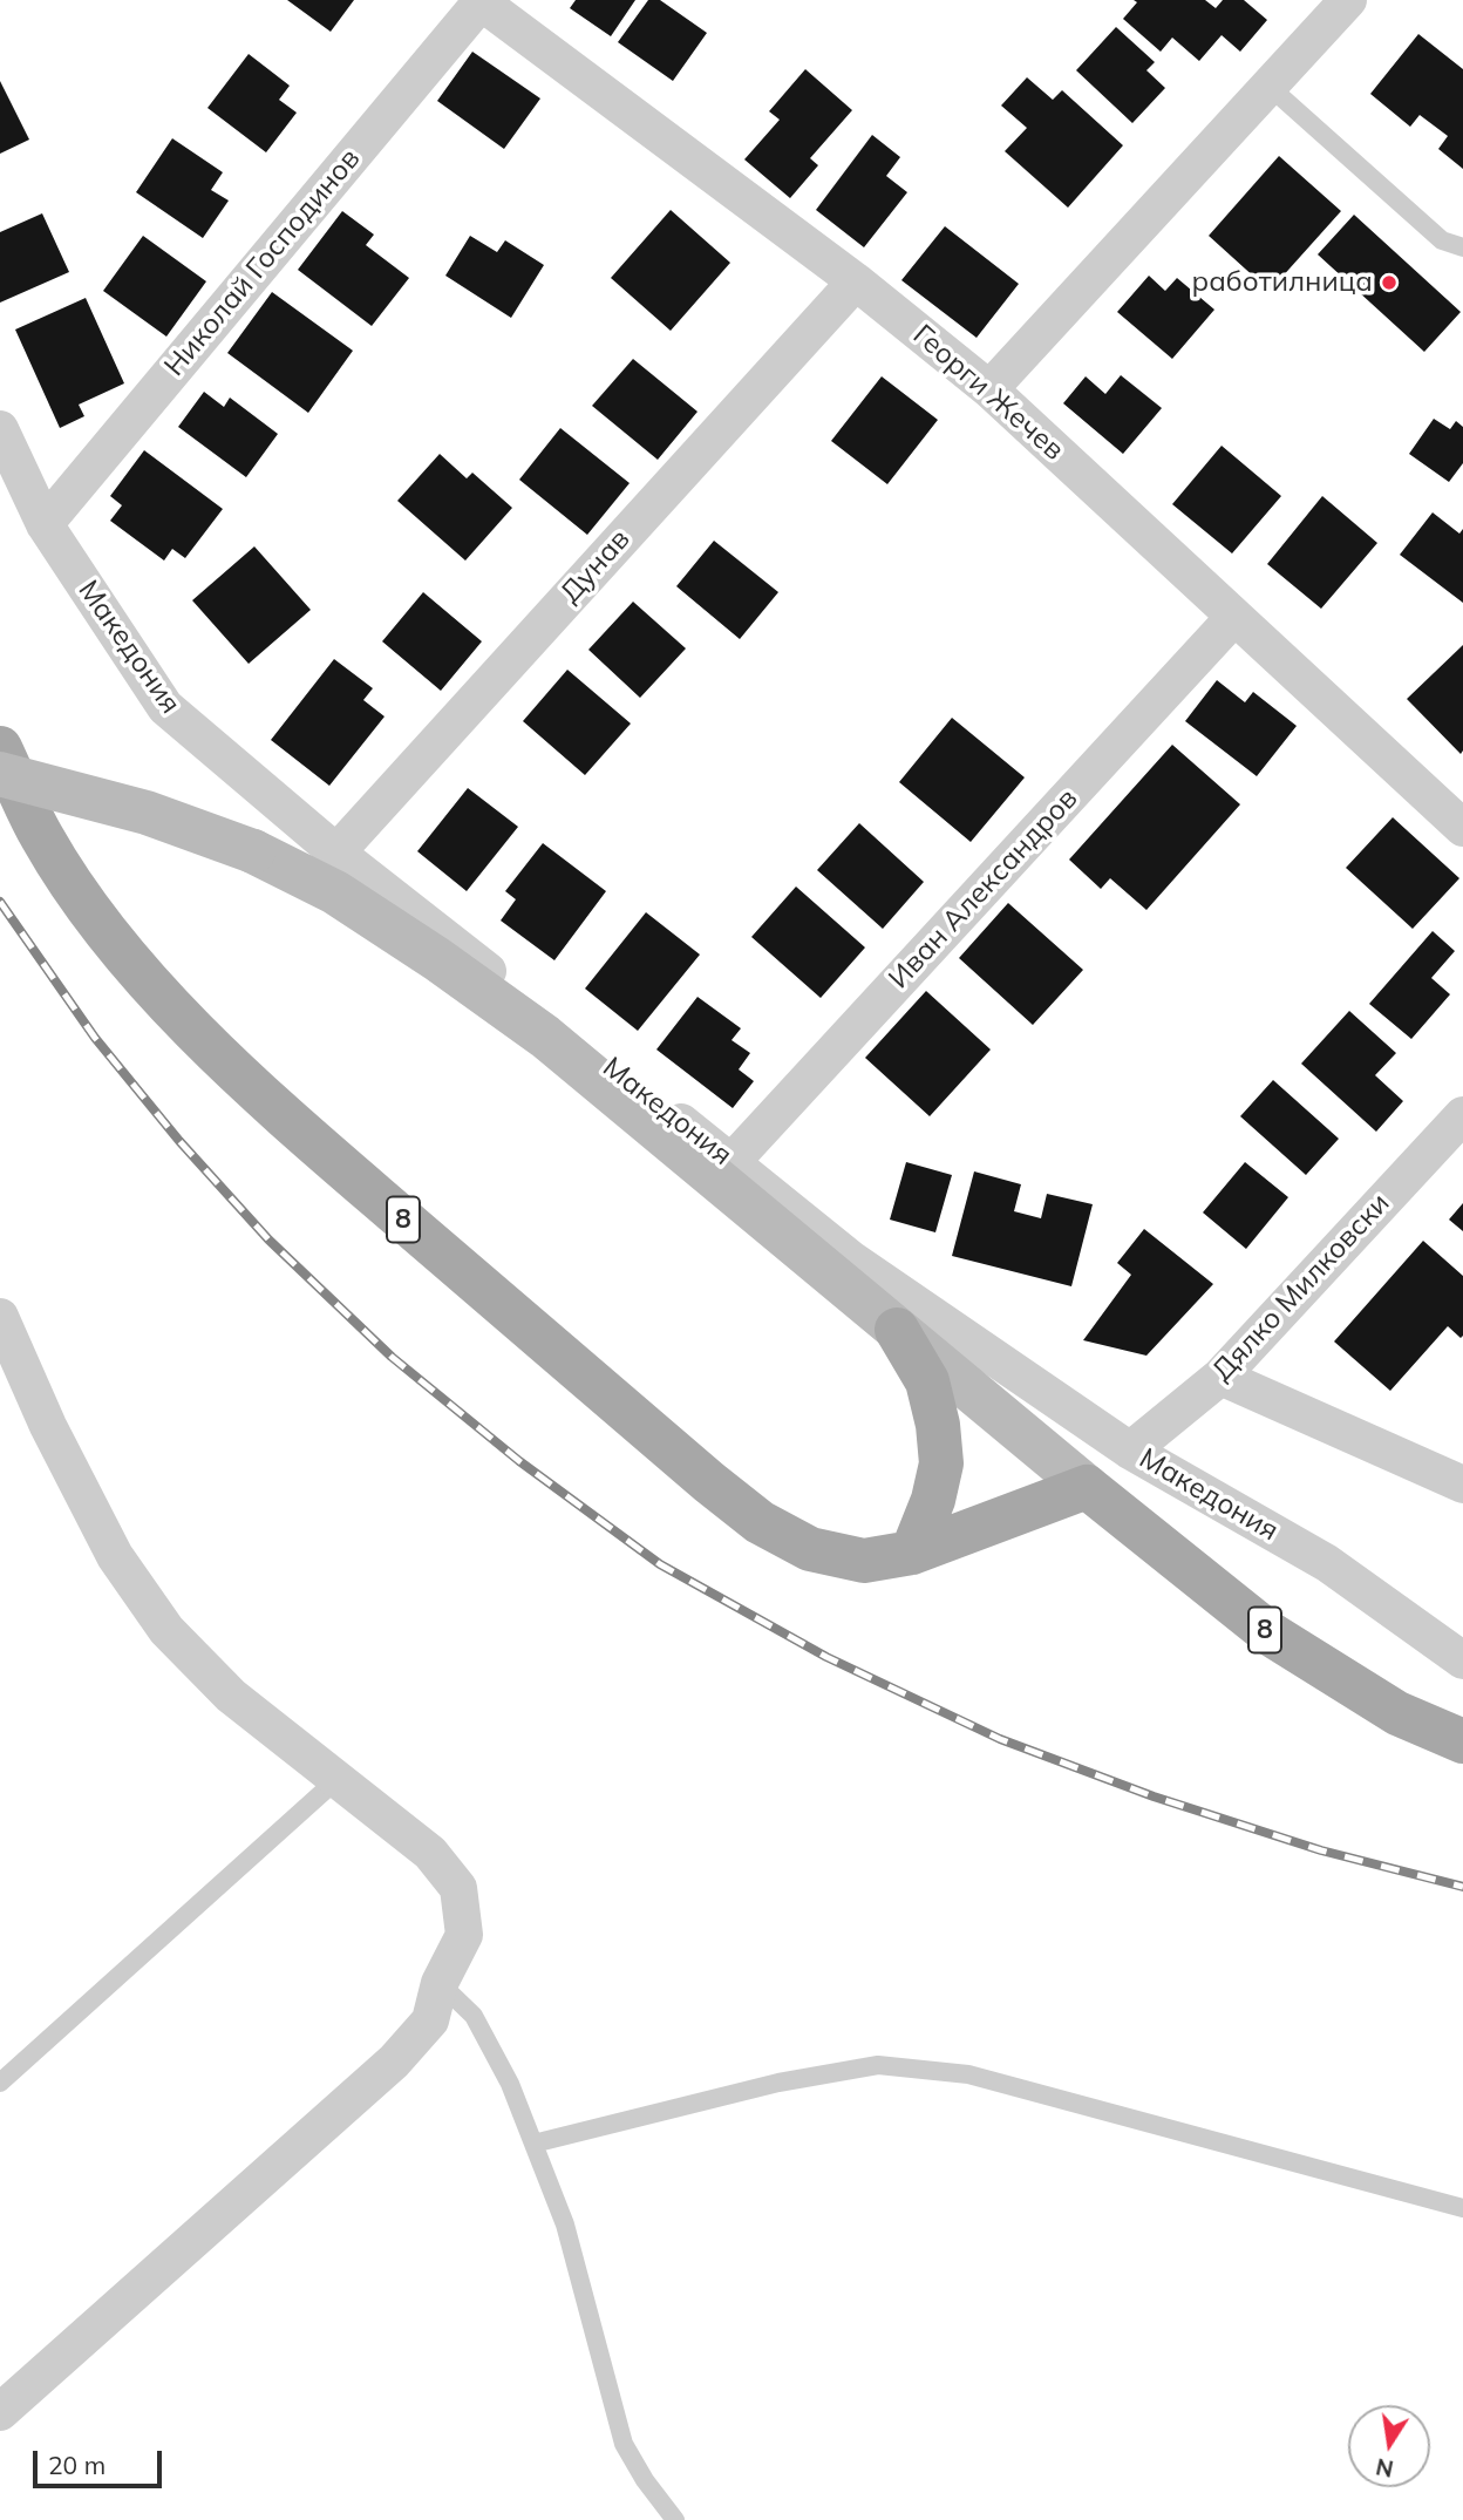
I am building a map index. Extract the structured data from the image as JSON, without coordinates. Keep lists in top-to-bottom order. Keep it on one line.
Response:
{"streets":{"main road":["8"],"street":["Николай Господинов","Георги Жечев","Дунав","Македония","Иван Александров","Дялко Милковски"]},"crossings":[["Николай Господинов","Георги Жечев"],["Николай Господинов","Македония"],["Георги Жечев","Дунав"],["Георги Жечев","Иван Александров"],["Дунав","Македония"],["Македония","Иван Александров"],["Македония","Дялко Милковски"]],"places":["работилница"],"scale_bar":"20 m","north":"bottom"}
